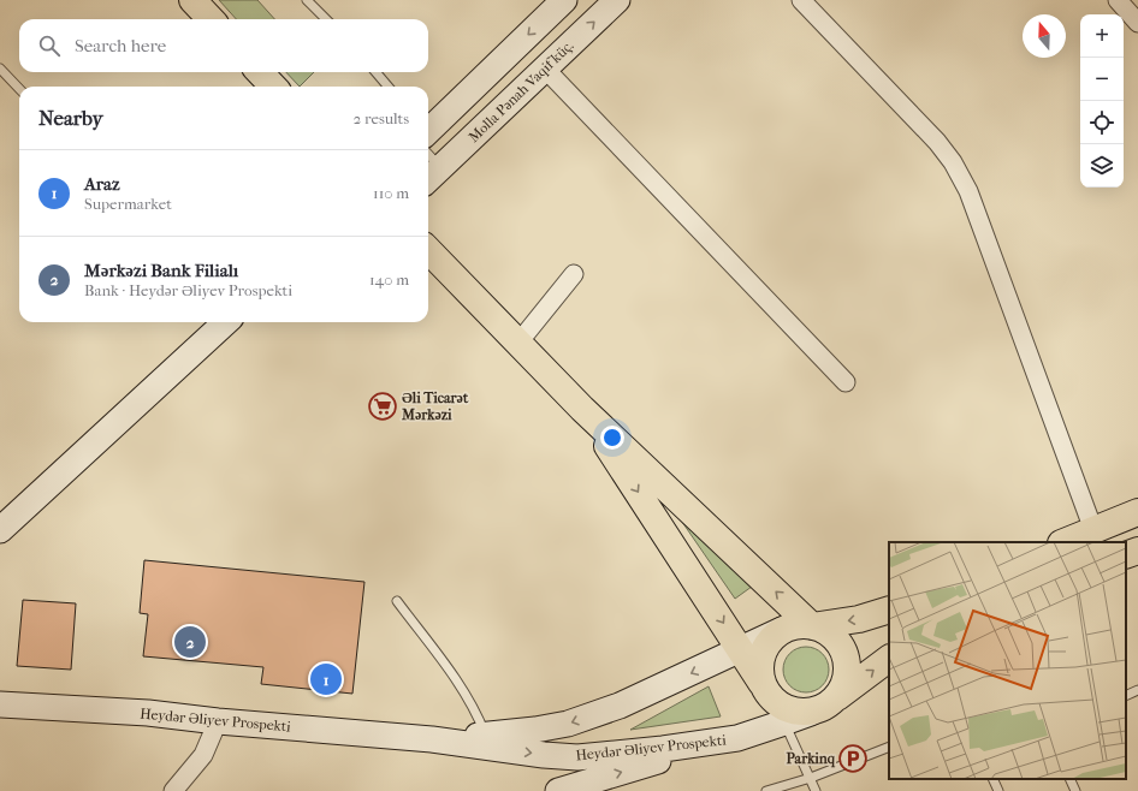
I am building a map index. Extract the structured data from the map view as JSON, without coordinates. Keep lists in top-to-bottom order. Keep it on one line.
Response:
{"streets":{"highway":["Heydər Əliyev Prospekti"],"street":["Molla Pənah Vaqif küç."]},"places":{"supermarket":["Əli Ticarət Mərkəzi"],"parking":["Parkinq"]},"north":"top","page":{"map_buttons":["+","−"],"search":"Search here","heading":["Nearby","2 results"],"list":[{"mark":"1","name":"Araz","note":"Supermarket","value":"110 m"},{"mark":"2","name":"Mərkəzi Bank Filialı","note":"Bank · Heydər Əliyev Prospekti","value":"140 m"}],"pins":["2","1"]}}
